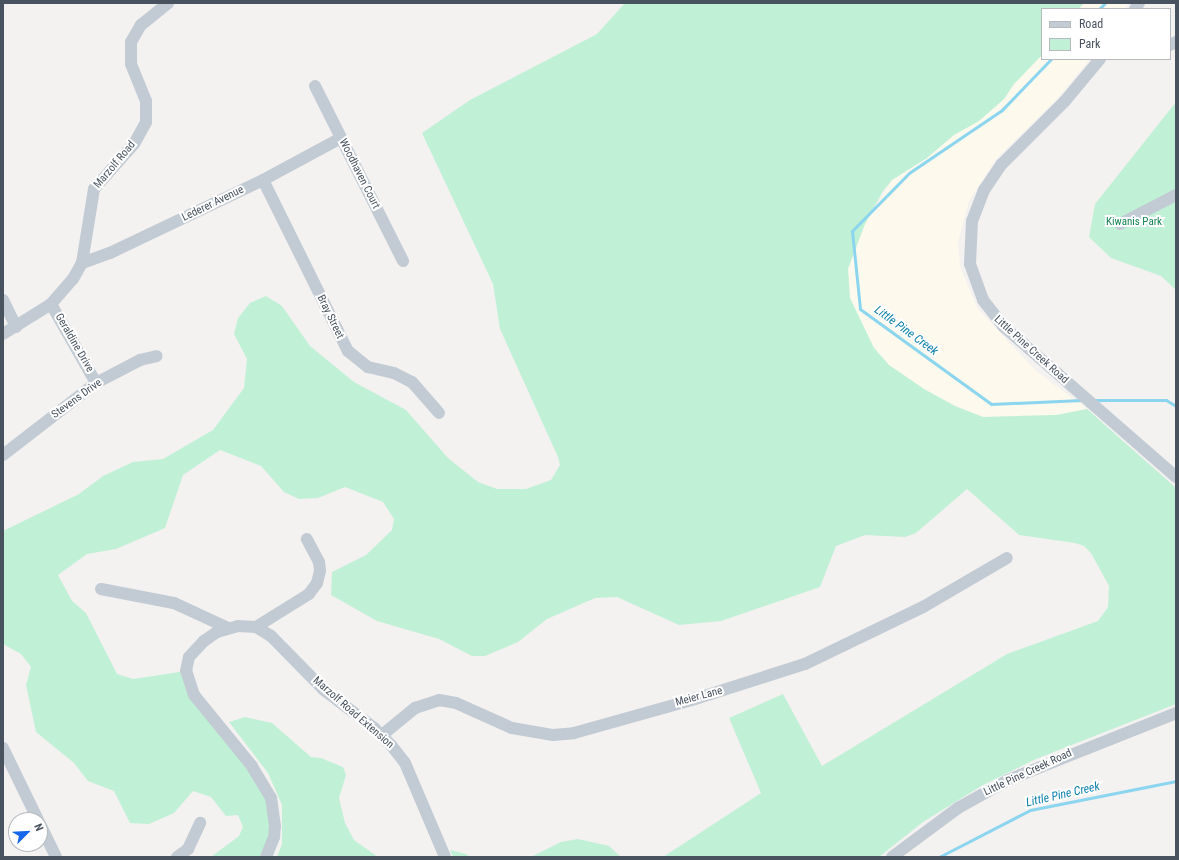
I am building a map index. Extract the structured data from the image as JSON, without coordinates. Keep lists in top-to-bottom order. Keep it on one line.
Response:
{"streets":{"street":["Marzolf Road","Woodhaven Court","Lederer Avenue","Bray Street","Geraldine Drive","Little Pine Creek Road","Stevens Drive","Meier Lane","Marzolf Road Extension"]},"crossings":[["Marzolf Road","Lederer Avenue"],["Marzolf Road","Geraldine Drive"],["Woodhaven Court","Lederer Avenue"],["Lederer Avenue","Bray Street"],["Geraldine Drive","Stevens Drive"],["Meier Lane","Marzolf Road Extension"]],"water":["Little Pine Creek"],"parks":["Kiwanis Park"],"legend":["Road","Park"],"north":"top right"}
